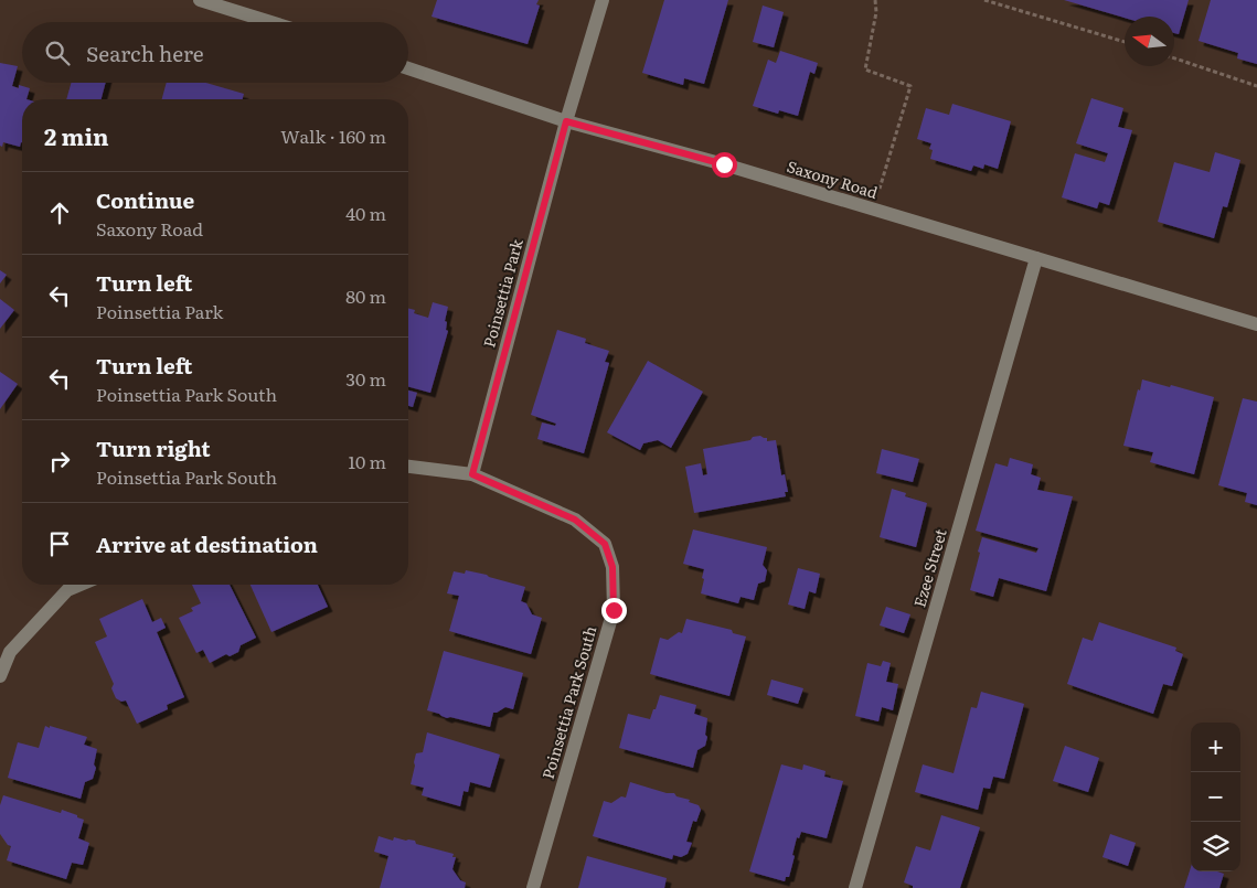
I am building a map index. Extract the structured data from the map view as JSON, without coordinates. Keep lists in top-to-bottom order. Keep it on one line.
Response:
{"streets":{"street":["Saxony Road","Poinsettia Park","Ezee Street","Poinsettia Park South"]},"crossings":[["Saxony Road","Poinsettia Park"],["Saxony Road","Ezee Street"],["Poinsettia Park","Poinsettia Park South"]],"north":"left","page":{"search":"Search here","heading":["2 min","Walk · 160 m"],"list":[["Continue","Saxony Road","40 m"],["Turn left","Poinsettia Park","80 m"],["Turn left","Poinsettia Park South","30 m"],["Turn right","Poinsettia Park South","10 m"],"Arrive at destination"],"map_buttons":["+","−"]}}
